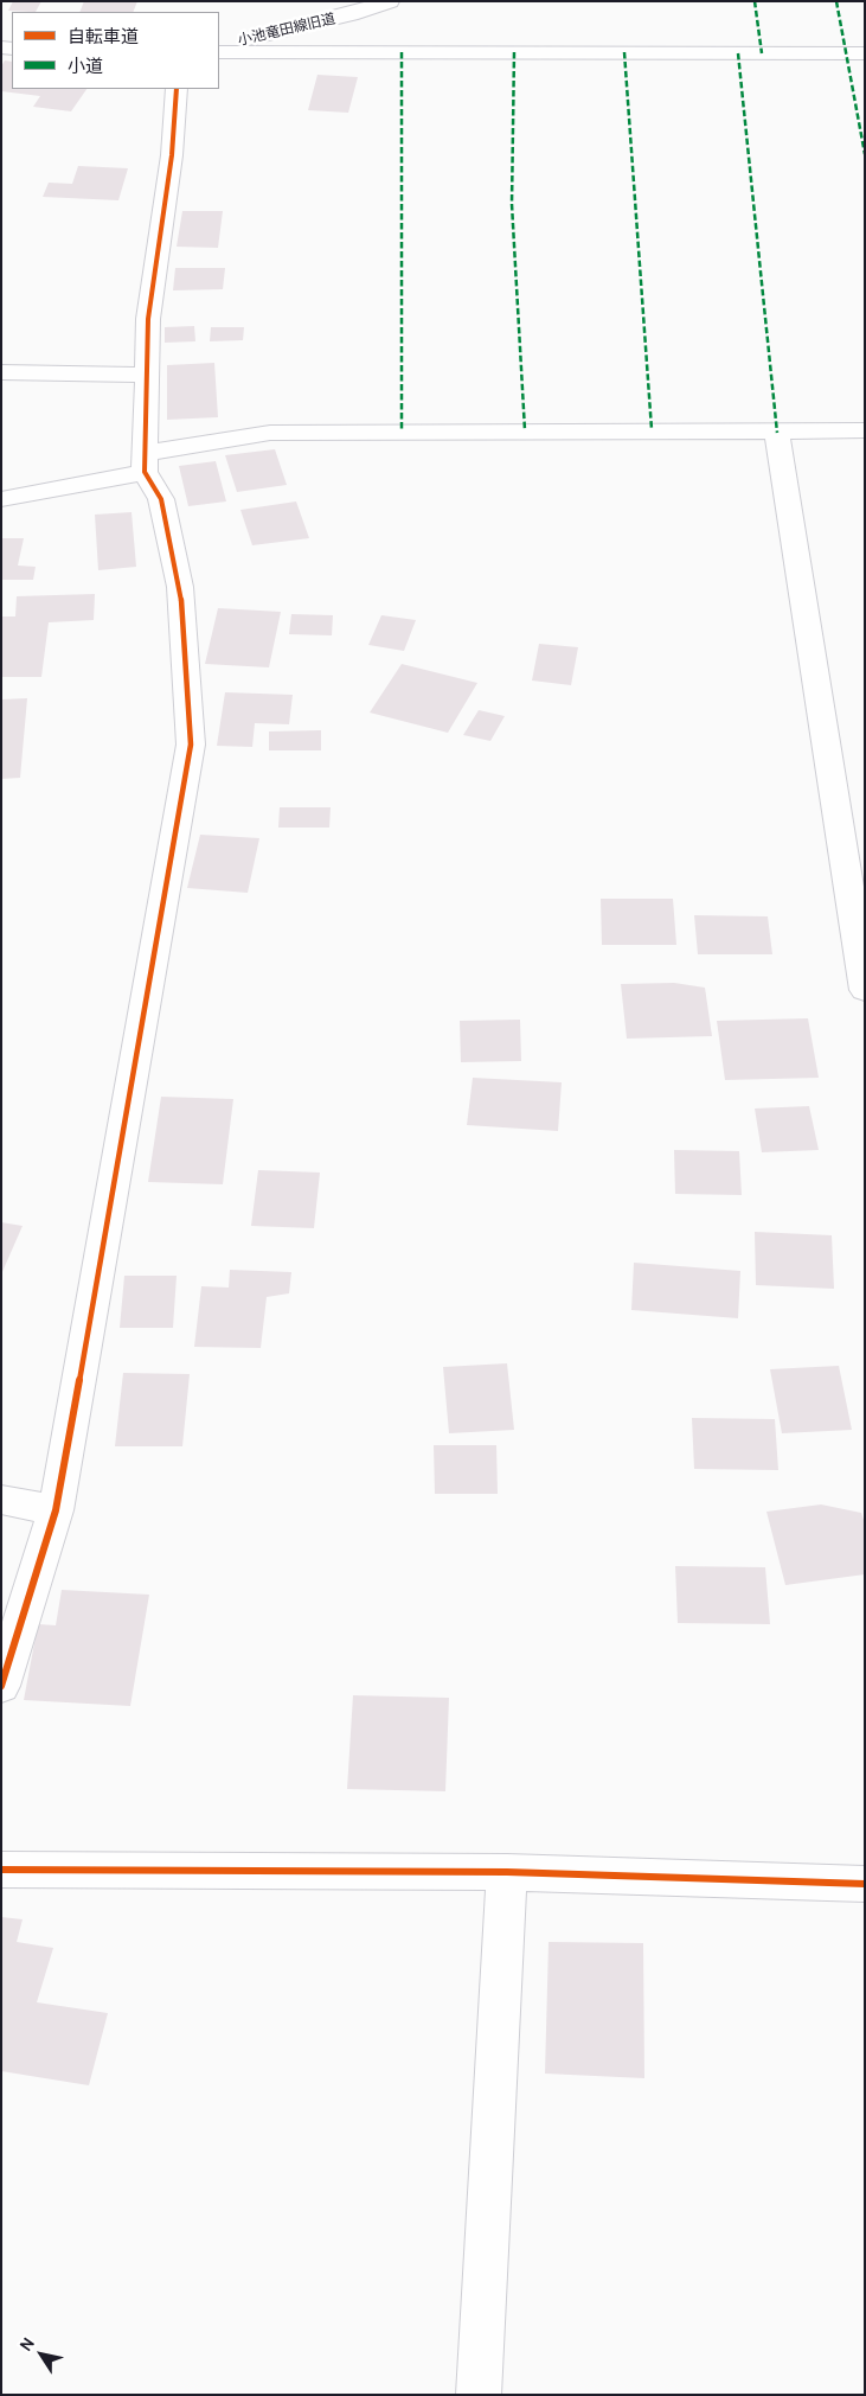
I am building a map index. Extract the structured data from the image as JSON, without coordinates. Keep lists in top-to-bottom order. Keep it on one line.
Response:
{"streets":{"street":["小池竜田線旧道"]},"legend":["自転車道","小道"],"north":"top left"}
